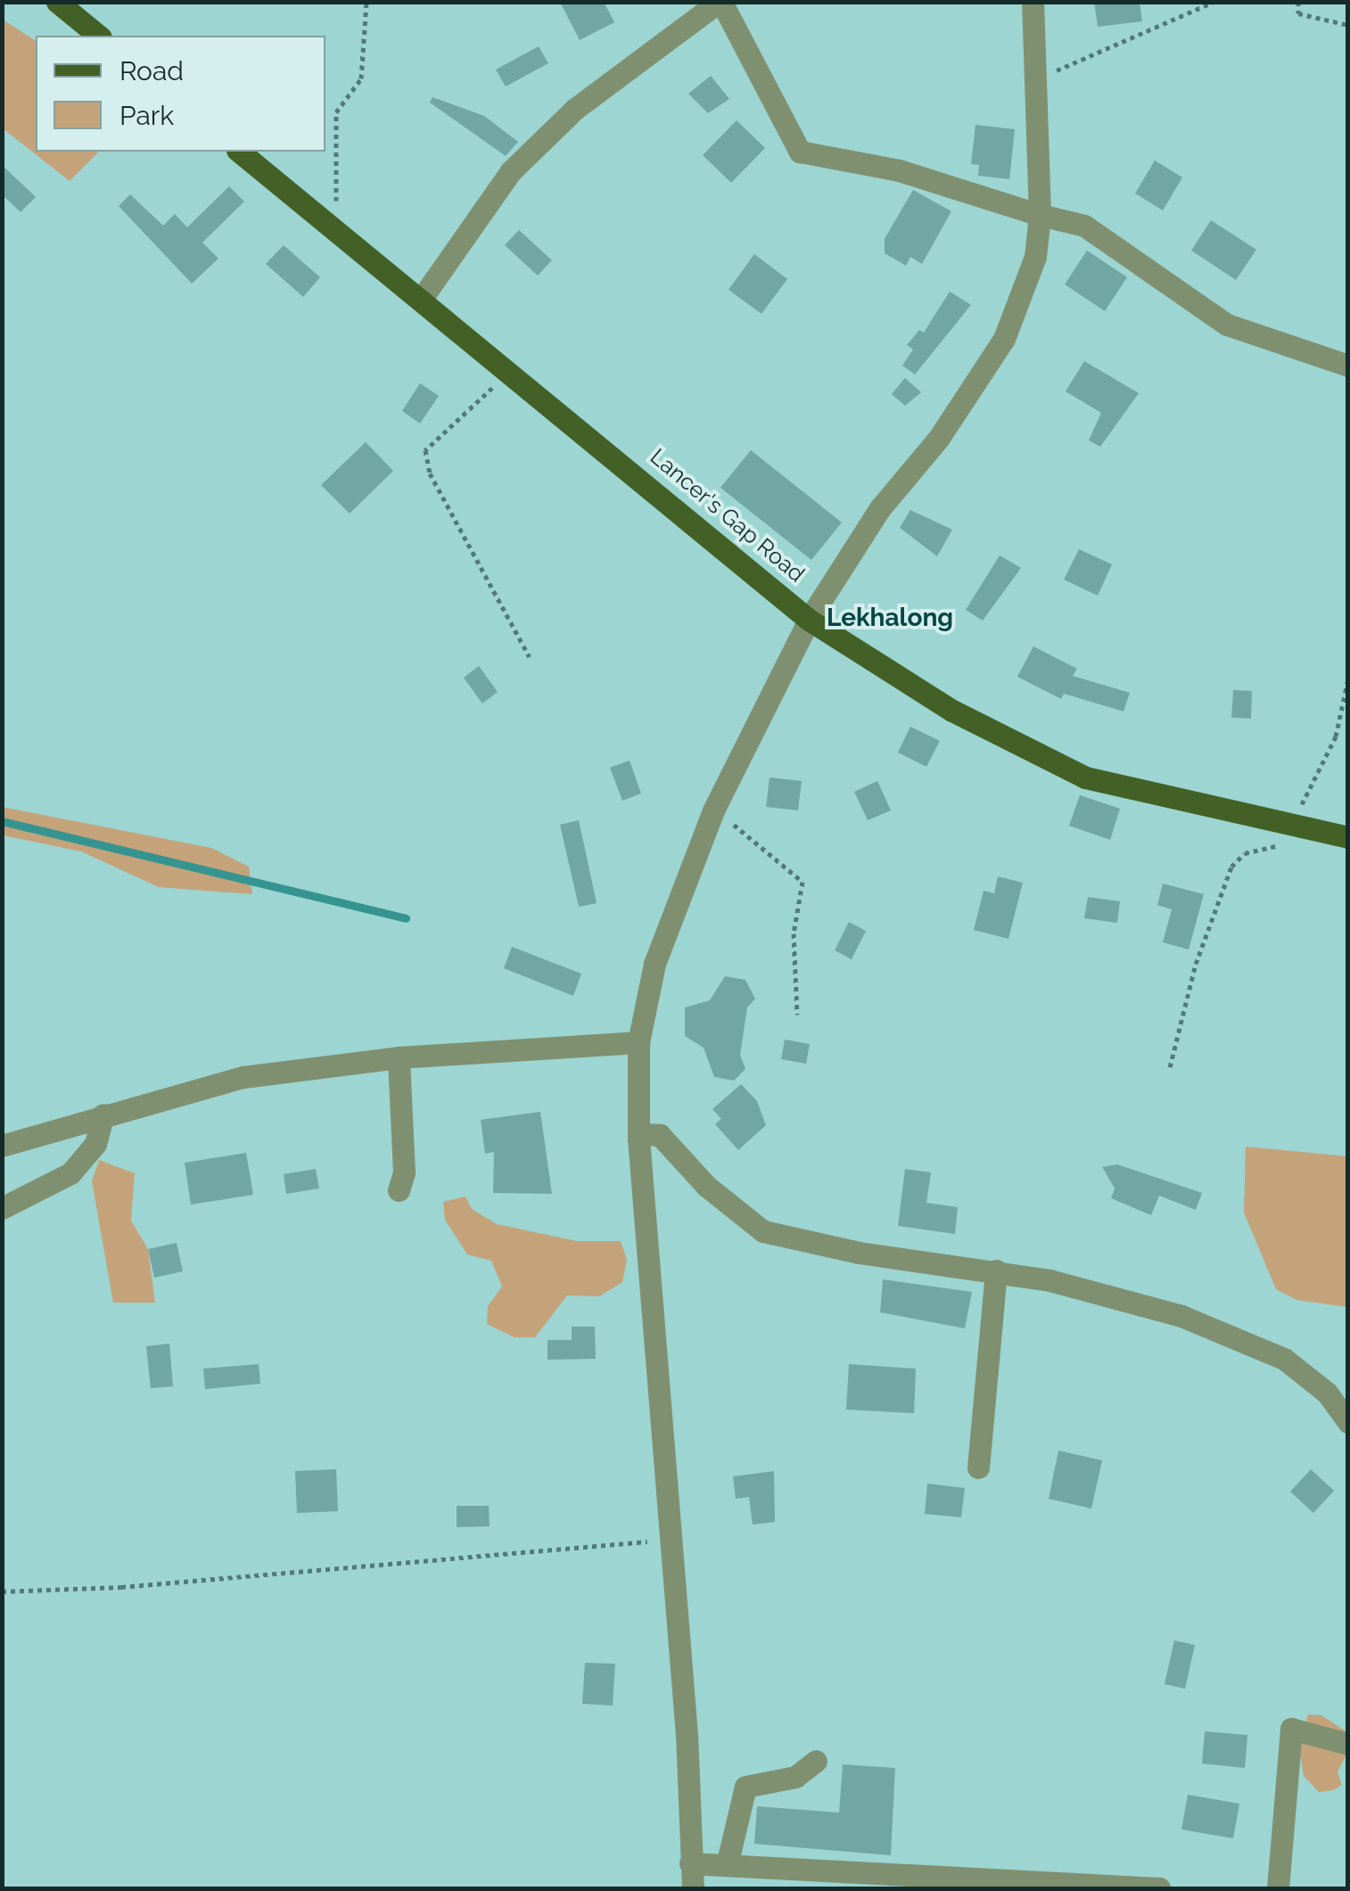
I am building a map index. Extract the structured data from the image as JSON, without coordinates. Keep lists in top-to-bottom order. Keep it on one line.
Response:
{"streets":{"main road":["Lancer's Gap Road"]},"districts":["Lekhalong"],"legend":["Road","Park"]}
